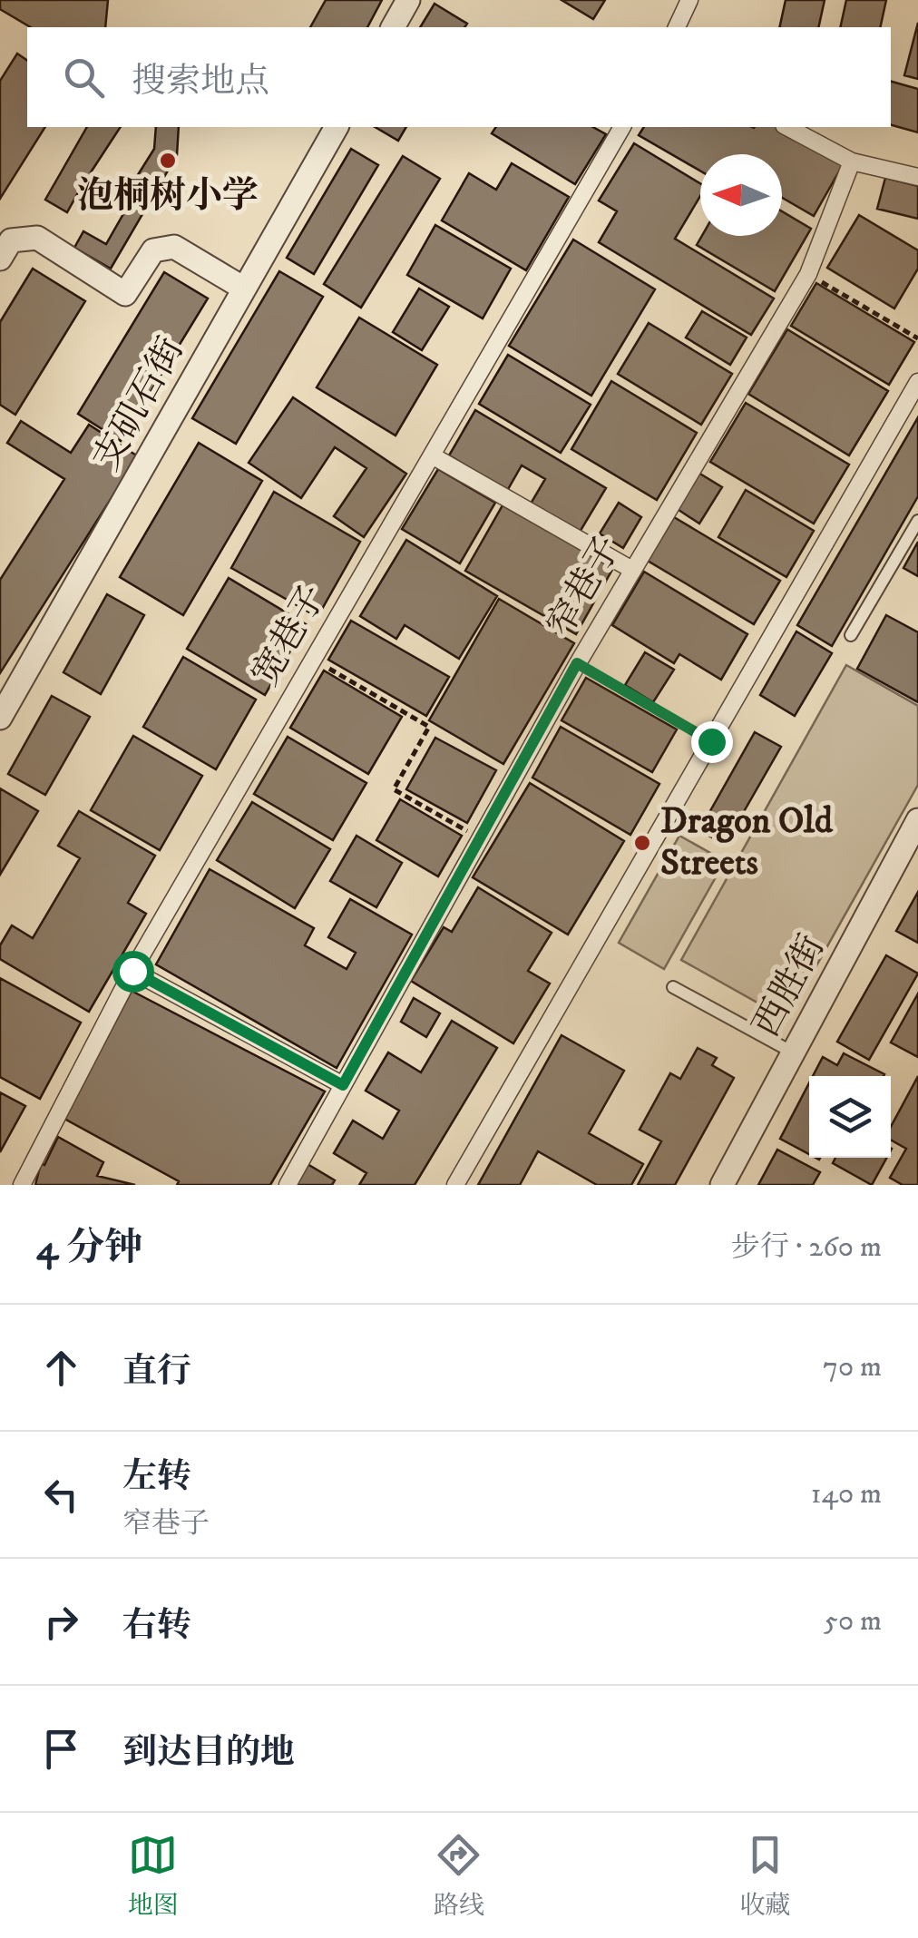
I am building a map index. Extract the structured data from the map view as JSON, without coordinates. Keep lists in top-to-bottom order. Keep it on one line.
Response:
{"streets":{"street":["支矶石街","窄巷子","宽巷子","西胜街"]},"places":["泡桐树小学","Dragon Old Streets"],"north":"left","page":{"search":"搜索地点","heading":["4 分钟","步行 · 260 m"],"list":[["直行","70 m"],["左转","窄巷子","140 m"],["右转","50 m"],"到达目的地"],"nav":["地图","路线","收藏"]}}
